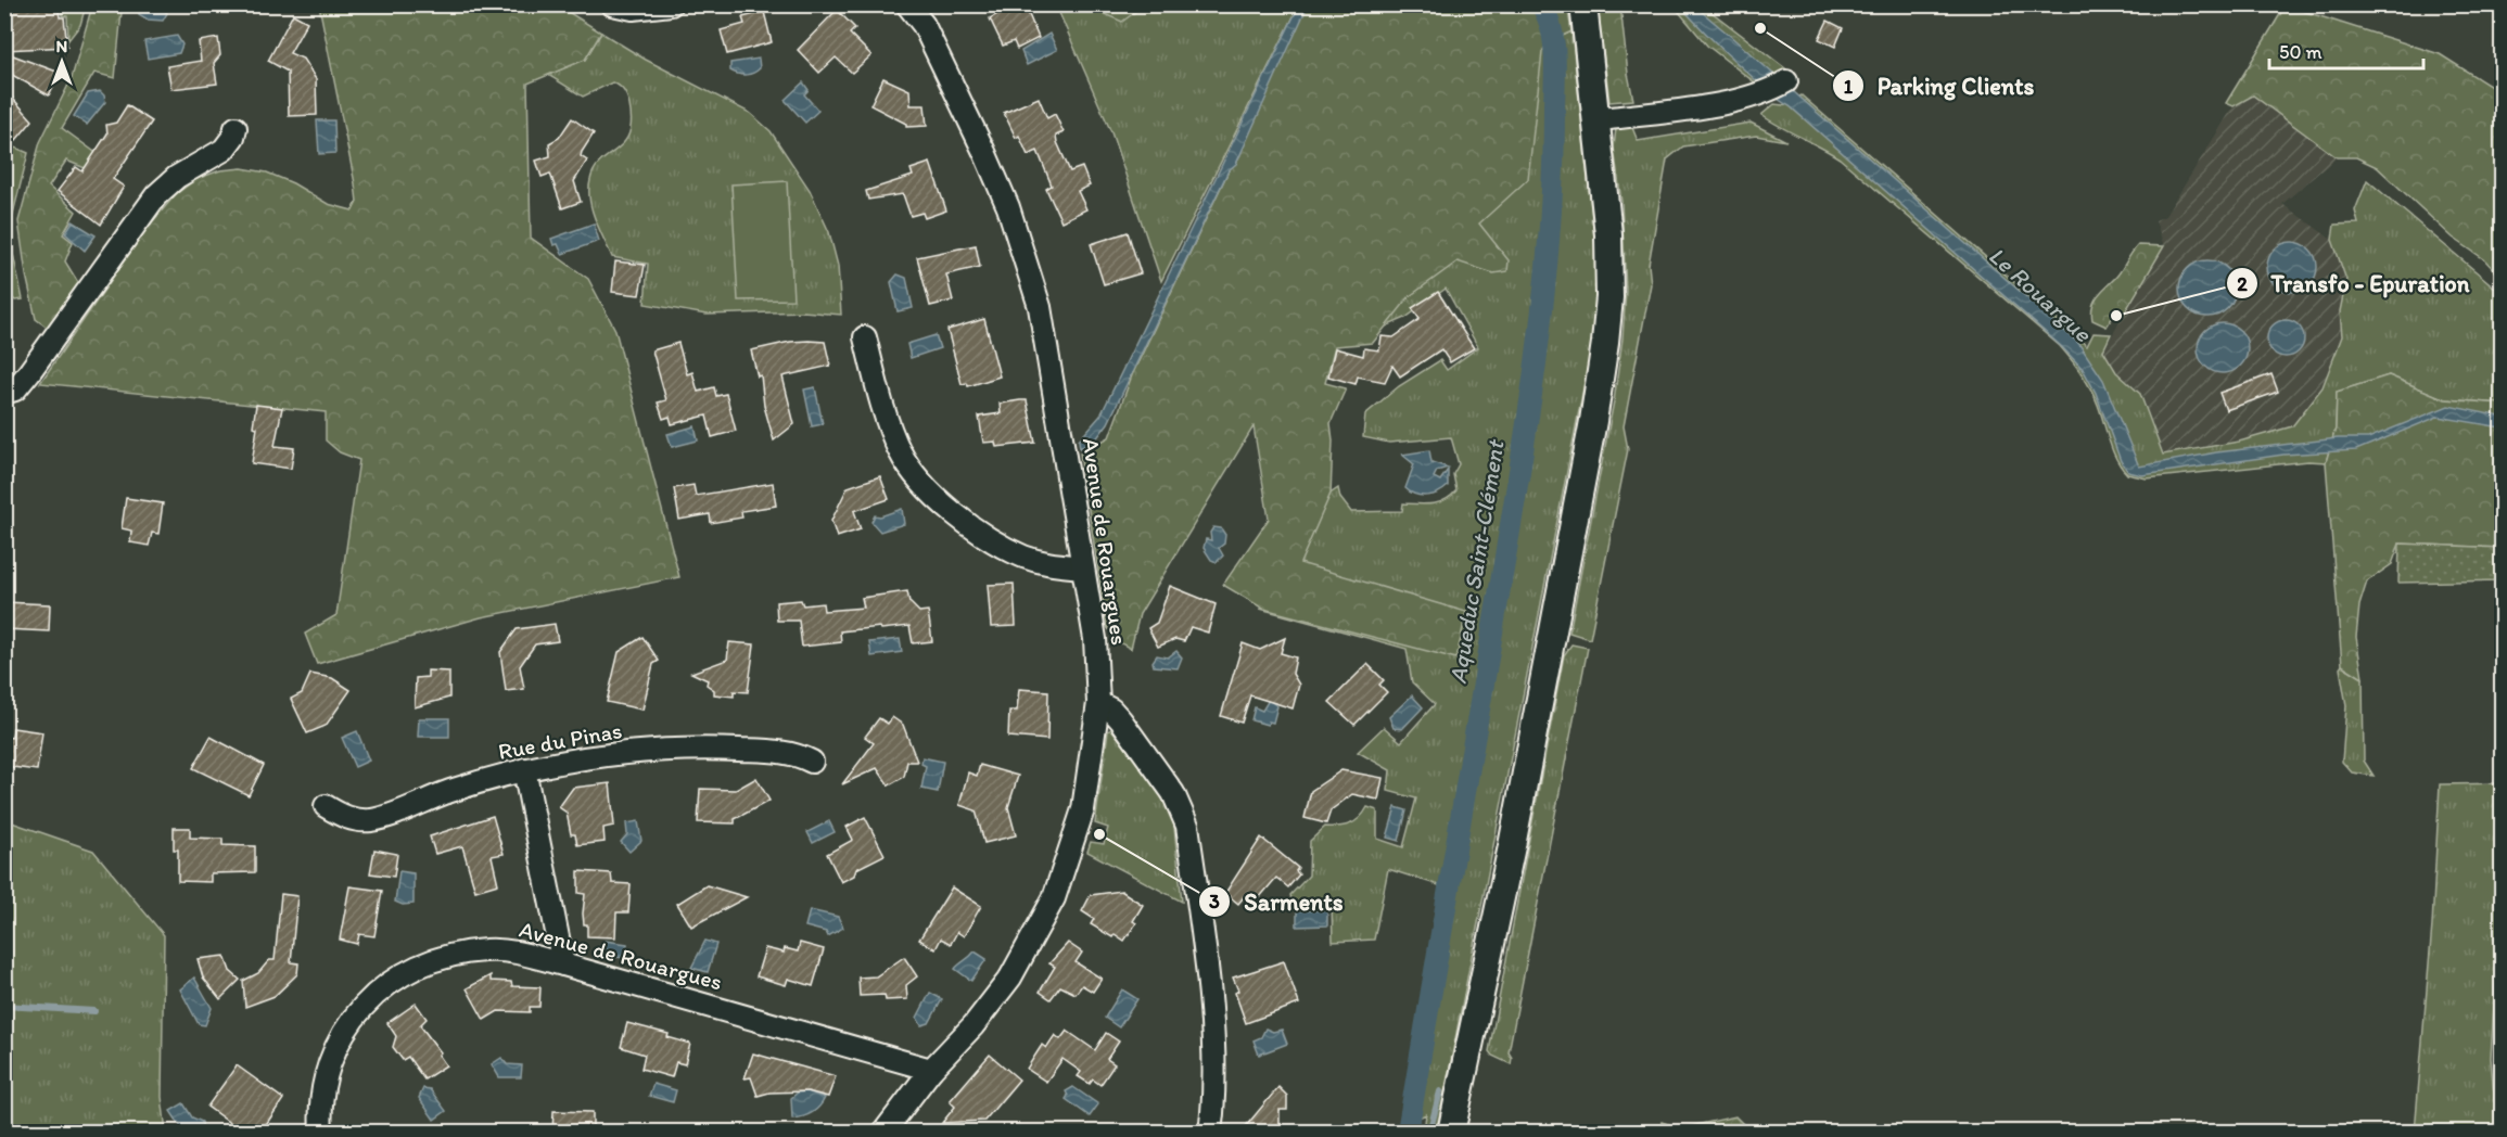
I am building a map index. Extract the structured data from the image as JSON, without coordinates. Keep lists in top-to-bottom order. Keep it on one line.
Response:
{"streets":{"street":["Avenue de Rouargues","Rue du Pinas"]},"water":["Le Rouargue","Aqueduc Saint-Clément"],"places":["Parking Clients","Transfo - Epuration","Sarments"],"scale_bar":"50 m","north":"top"}
